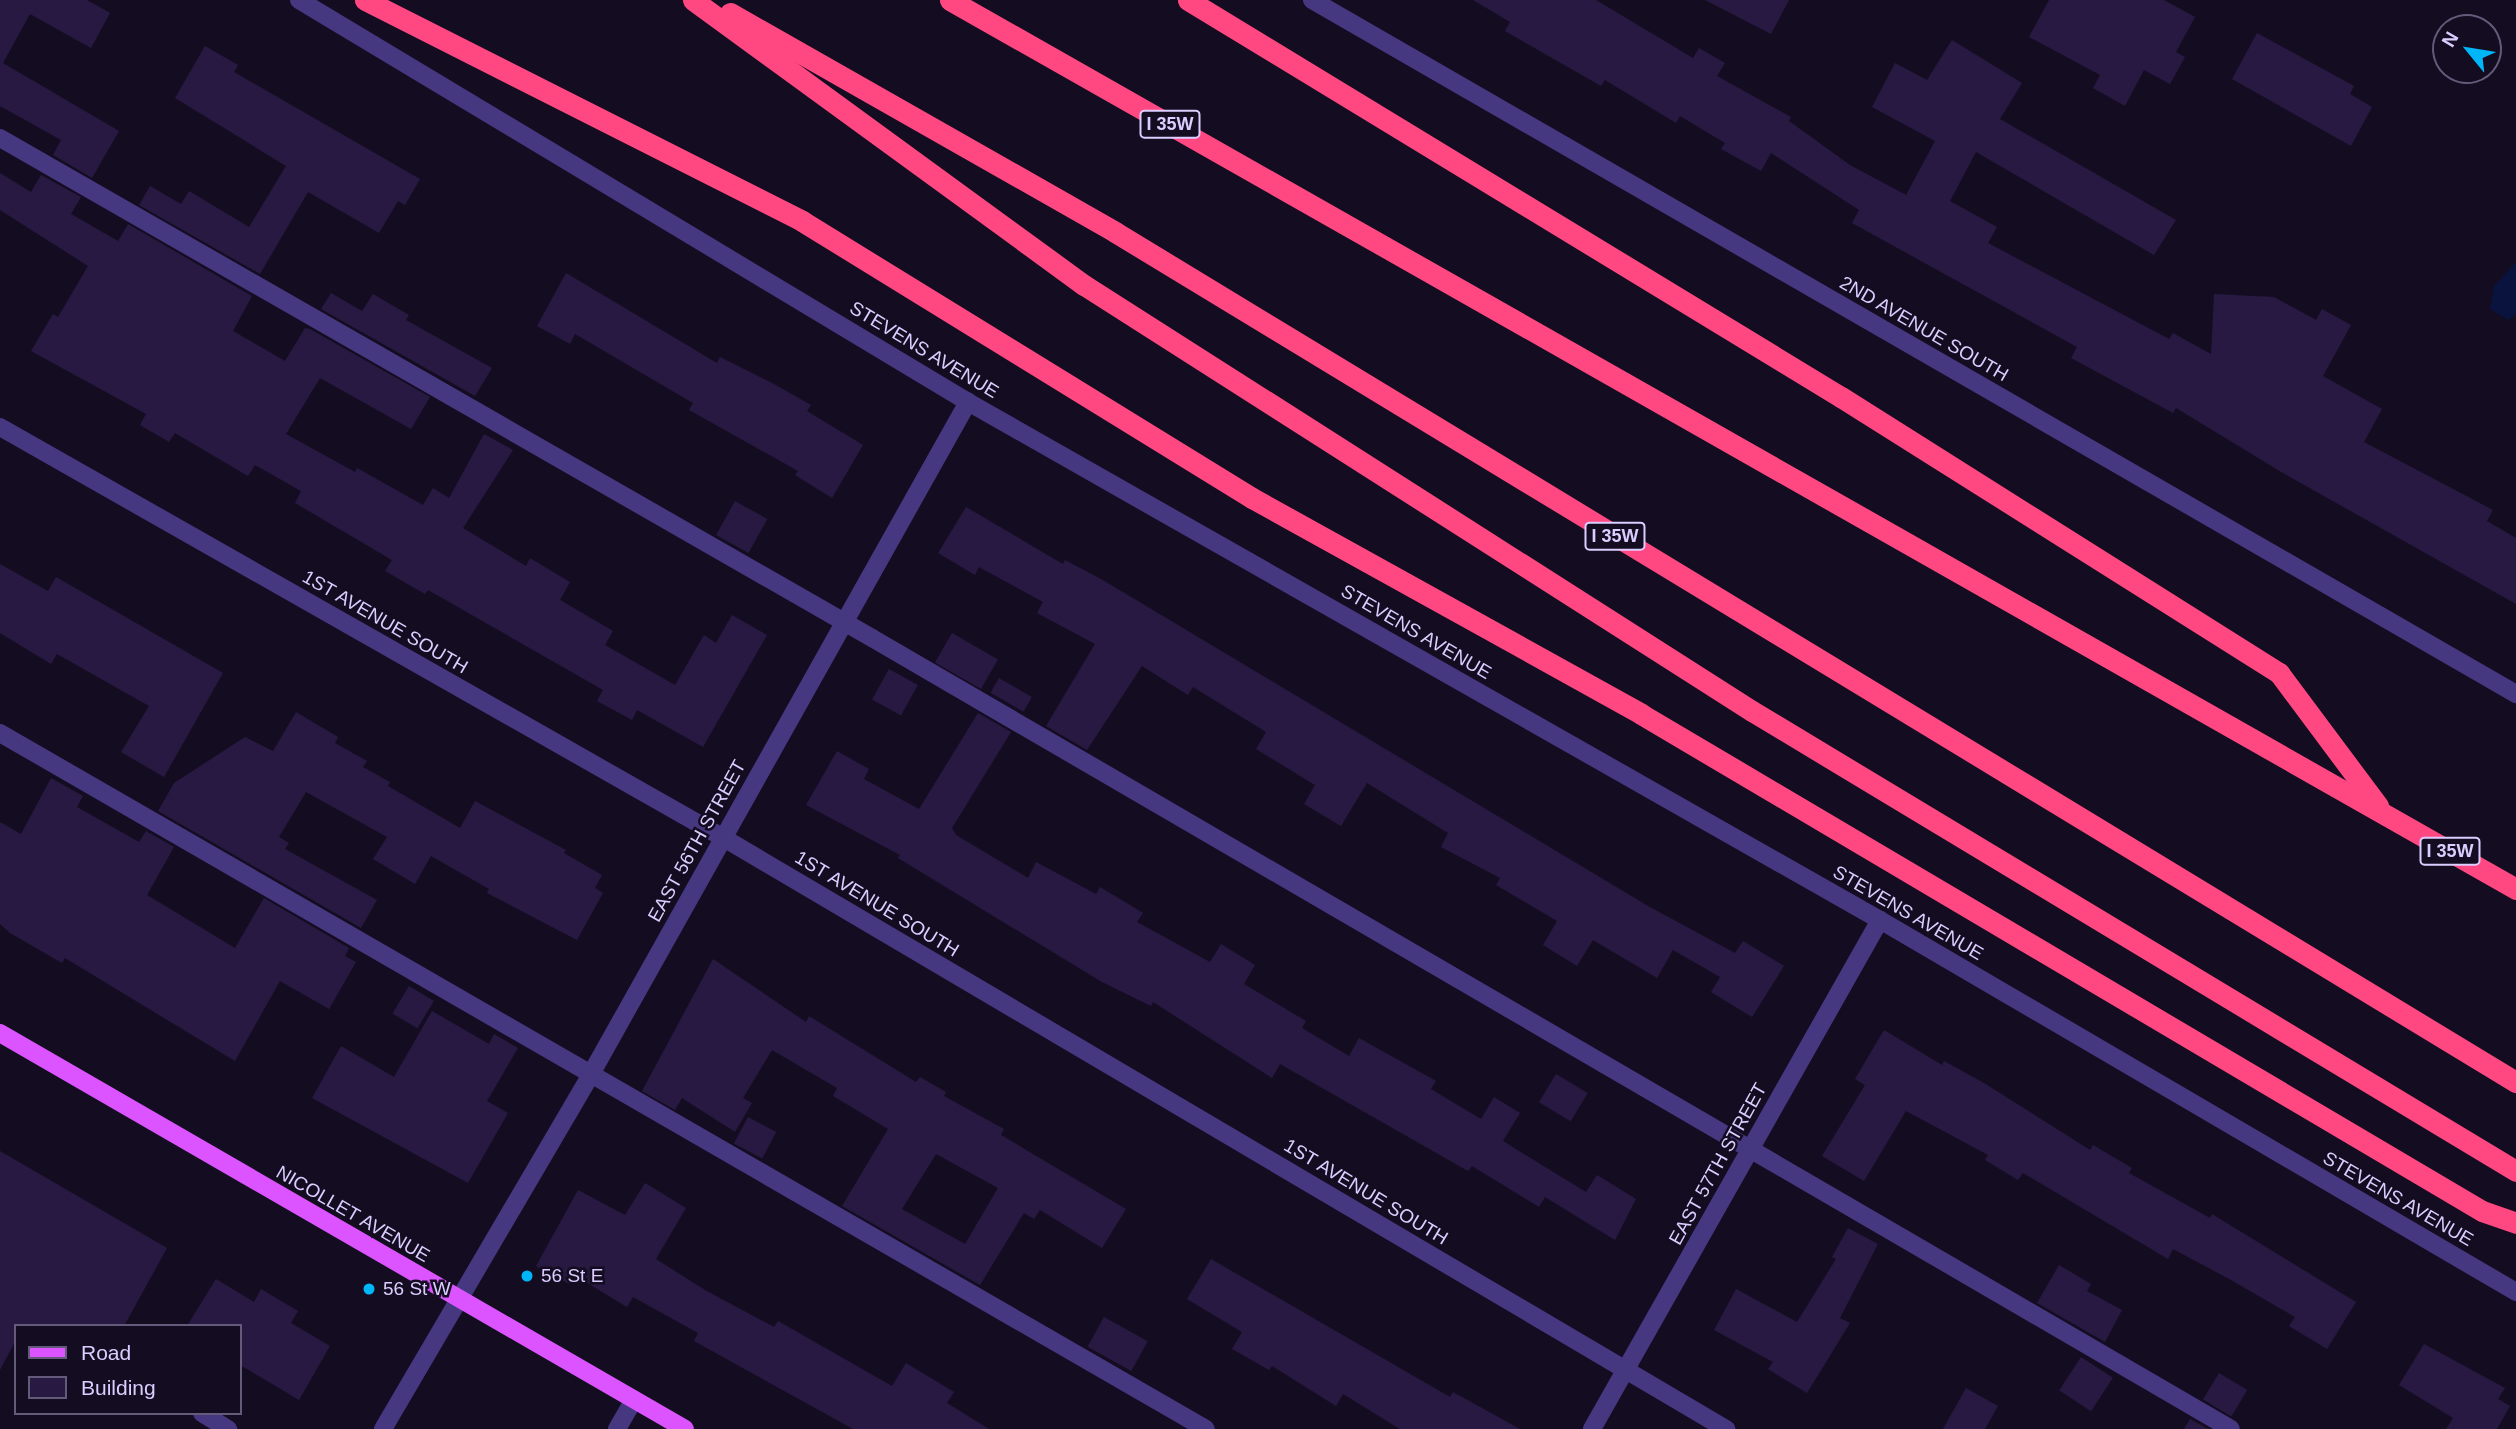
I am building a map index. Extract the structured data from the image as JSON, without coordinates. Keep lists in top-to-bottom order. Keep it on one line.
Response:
{"streets":{"highway":["I 35W"],"main road":["NICOLLET AVENUE"],"street":["2ND AVENUE SOUTH","STEVENS AVENUE","1ST AVENUE SOUTH","EAST 56TH STREET","EAST 57TH STREET"]},"crossings":[["STEVENS AVENUE","EAST 56TH STREET"],["STEVENS AVENUE","EAST 57TH STREET"],["1ST AVENUE SOUTH","EAST 56TH STREET"],["1ST AVENUE SOUTH","EAST 57TH STREET"],["EAST 56TH STREET","NICOLLET AVENUE"]],"places":["56 St E","56 St W"],"legend":["Road","Building"],"north":"top left"}
